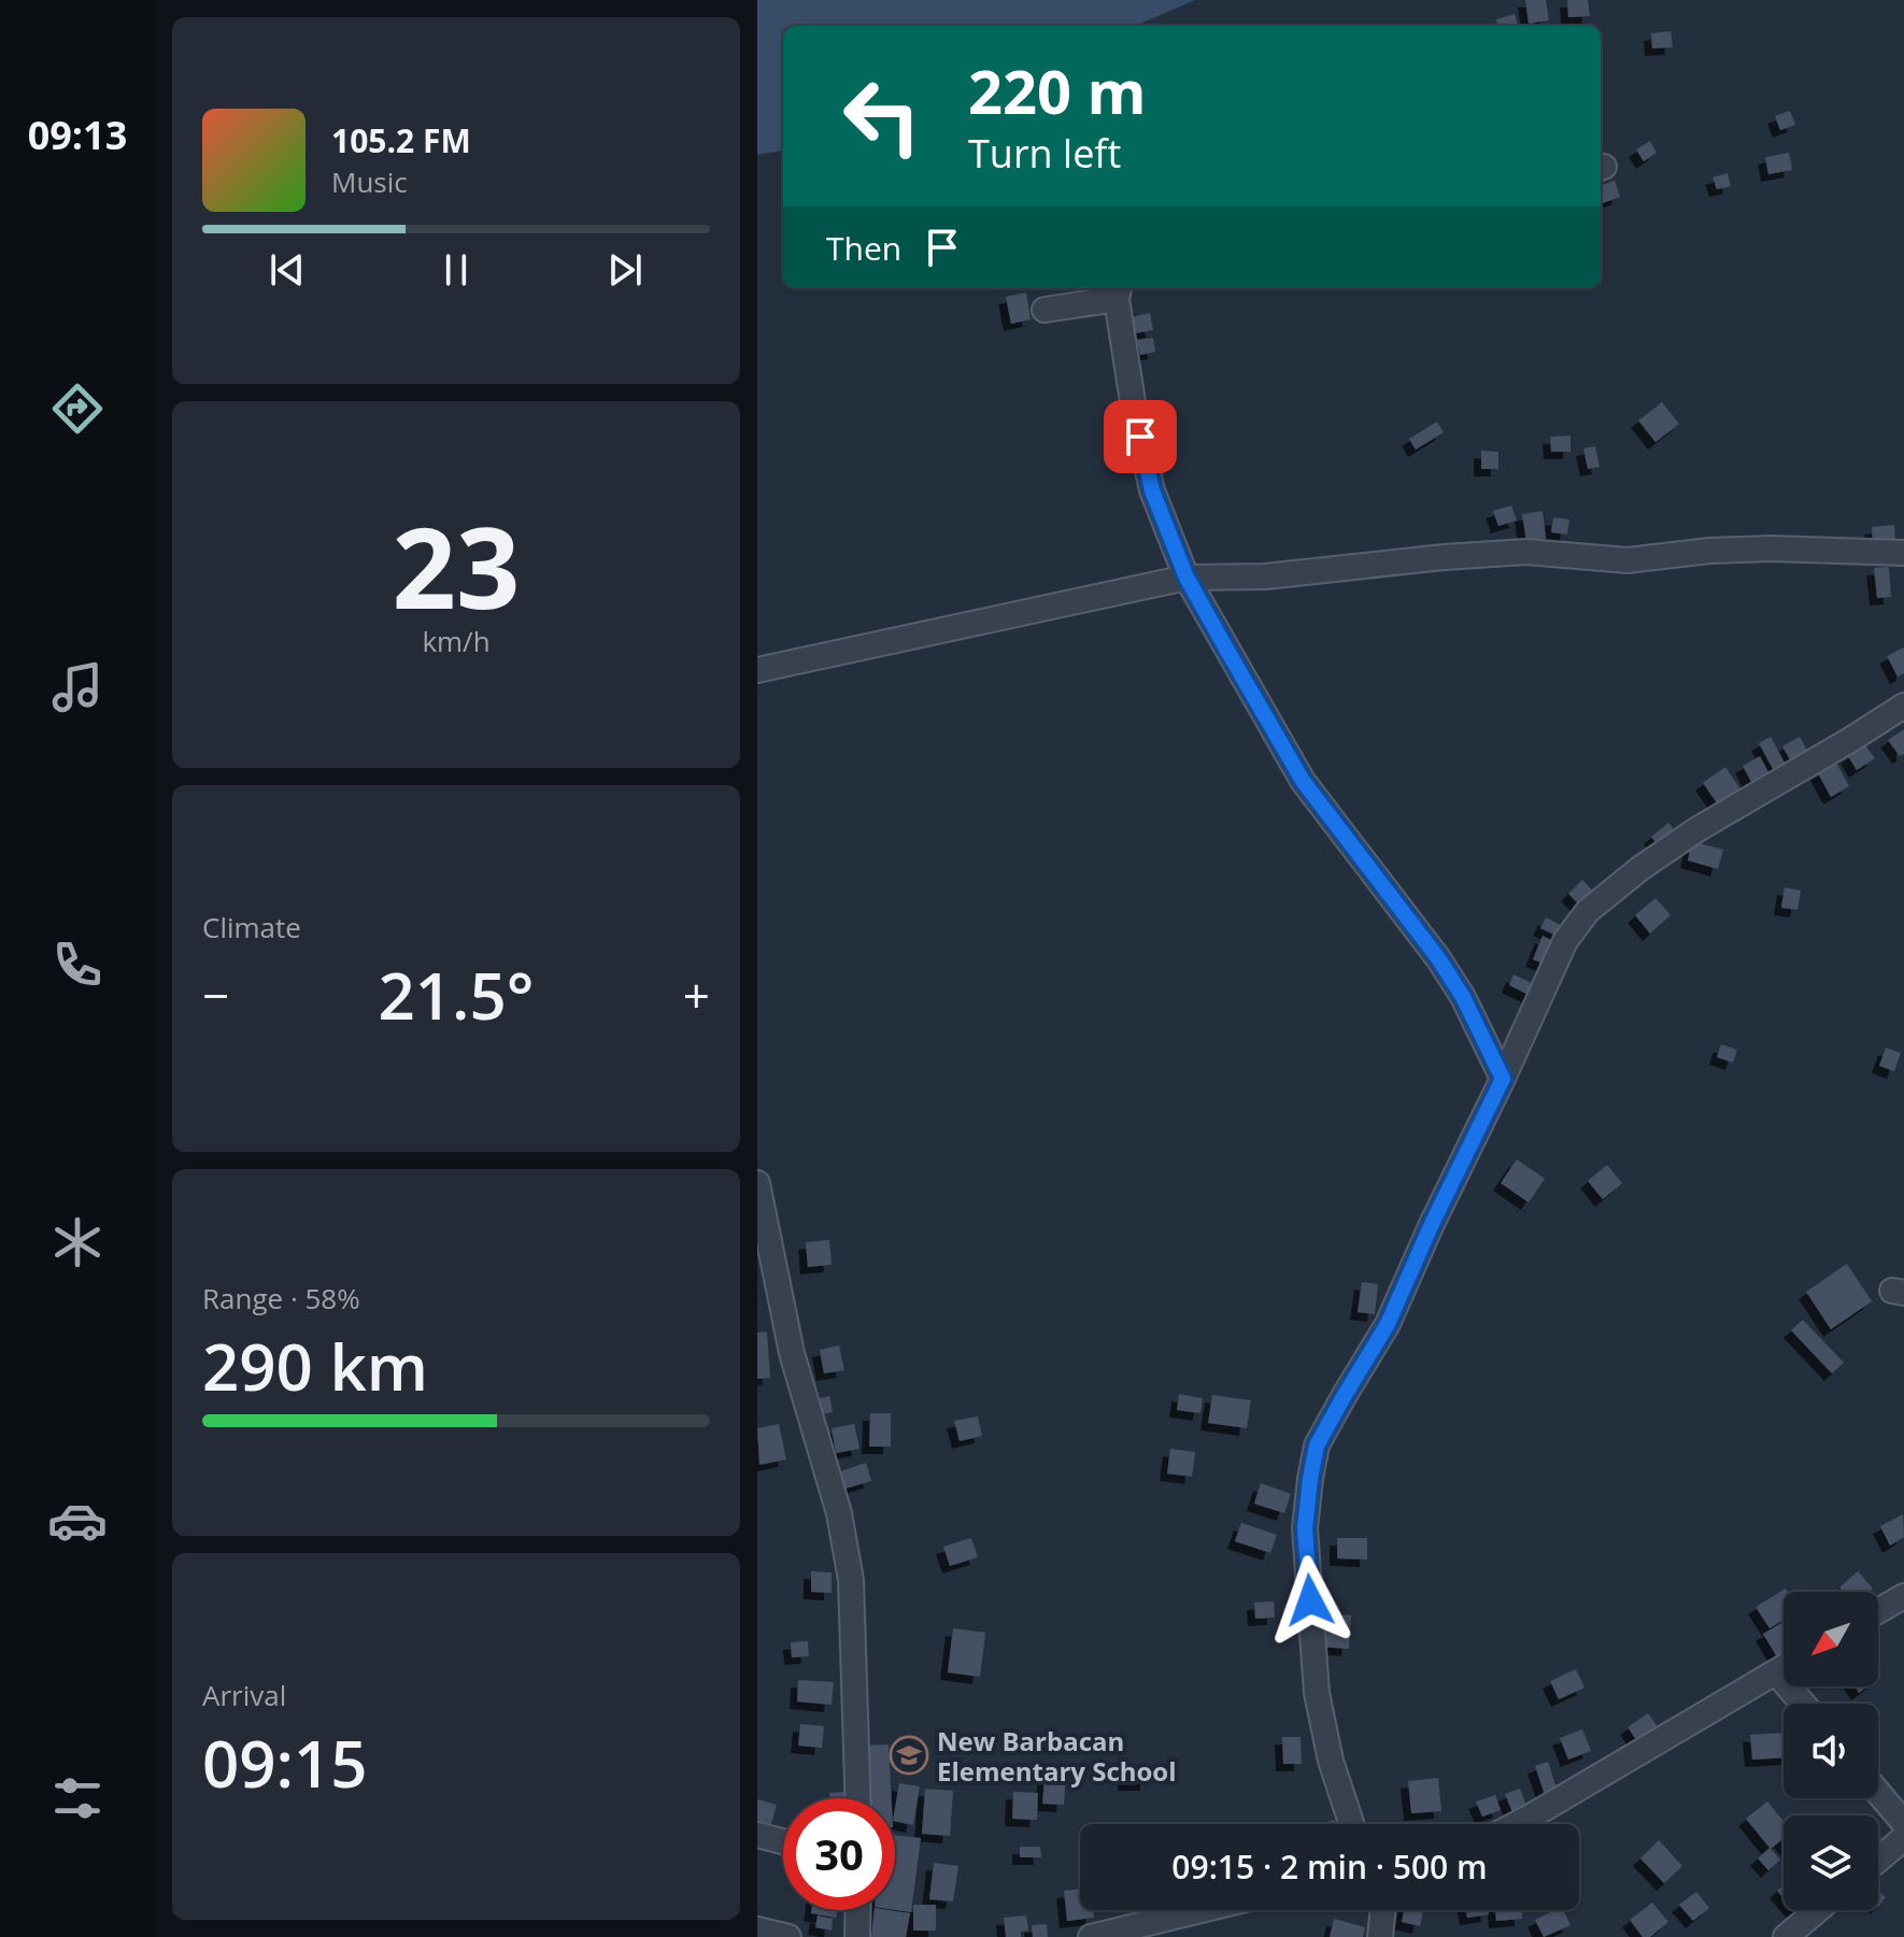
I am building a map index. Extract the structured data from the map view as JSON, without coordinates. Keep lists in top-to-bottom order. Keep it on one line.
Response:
{"places":{"school or university":["New Barbacan Elementary School"]},"north":"bottom left","page":{"tabs":"09:13","turn":["220 m","Turn left"],"song":["105.2 FM","Music"],"then":"Then","tile":[["23","km/h"],"Climate",["Range · 58%","290 km"],["Arrival","09:15"]],"heat":["−","21.5°","+"],"limit":"30","trip":"09:15 · 2 min · 500 m"}}
